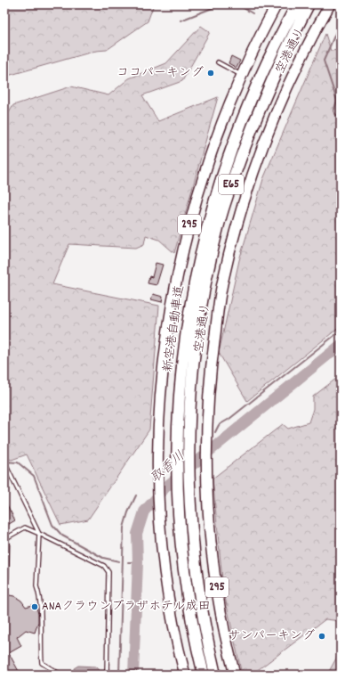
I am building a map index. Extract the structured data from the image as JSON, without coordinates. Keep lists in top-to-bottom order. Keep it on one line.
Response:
{"streets":{"highway":["空港通り","E65","295","新空港自動車道"]},"water":["取香川"],"places":["ココパーキング","ANAクラウンプラザホテル成田","サンパーキング"]}
